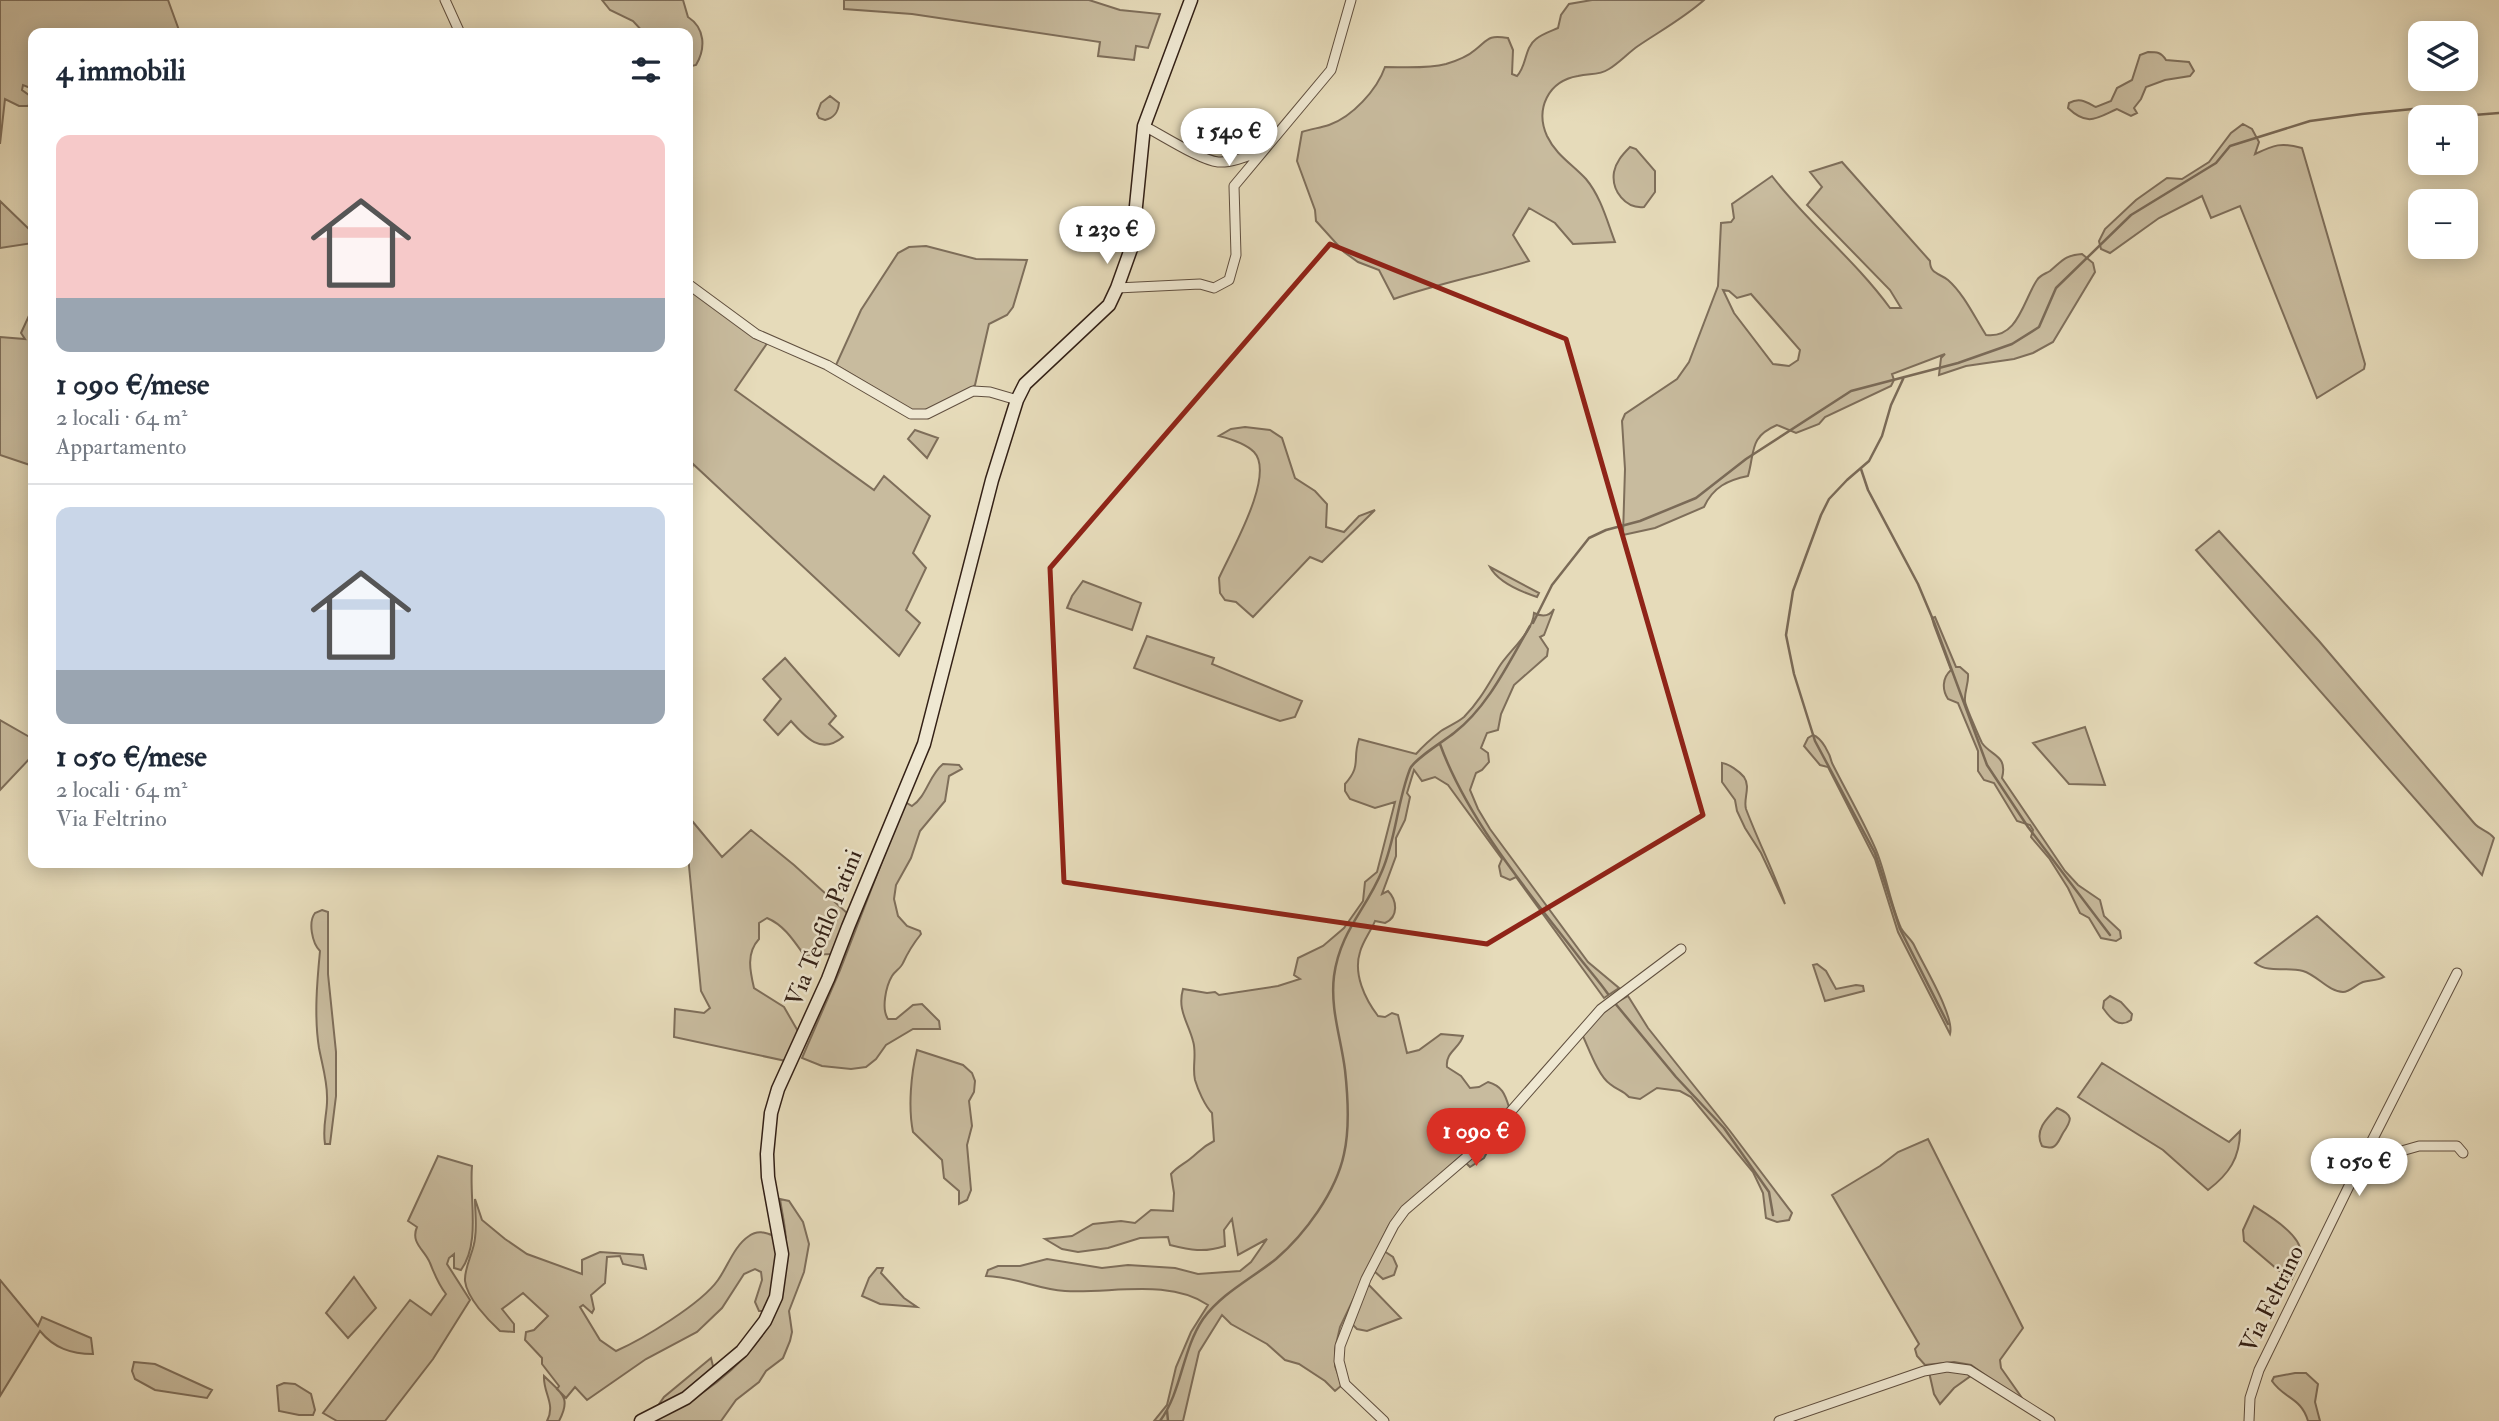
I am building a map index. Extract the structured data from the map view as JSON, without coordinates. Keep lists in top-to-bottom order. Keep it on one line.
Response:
{"streets":{"street":["Via Teofilo Patini","Via Feltrino"]},"page":{"map_buttons":["+","−"],"heading":"4 immobili","price":["1 540 €","1 230 €","1 090 €","1 050 €"],"list":[{"name":"1 090 €/mese","note":"2 locali · 64 m² · Appartamento"},{"name":"1 050 €/mese","note":"2 locali · 64 m² · Via Feltrino"}]}}
